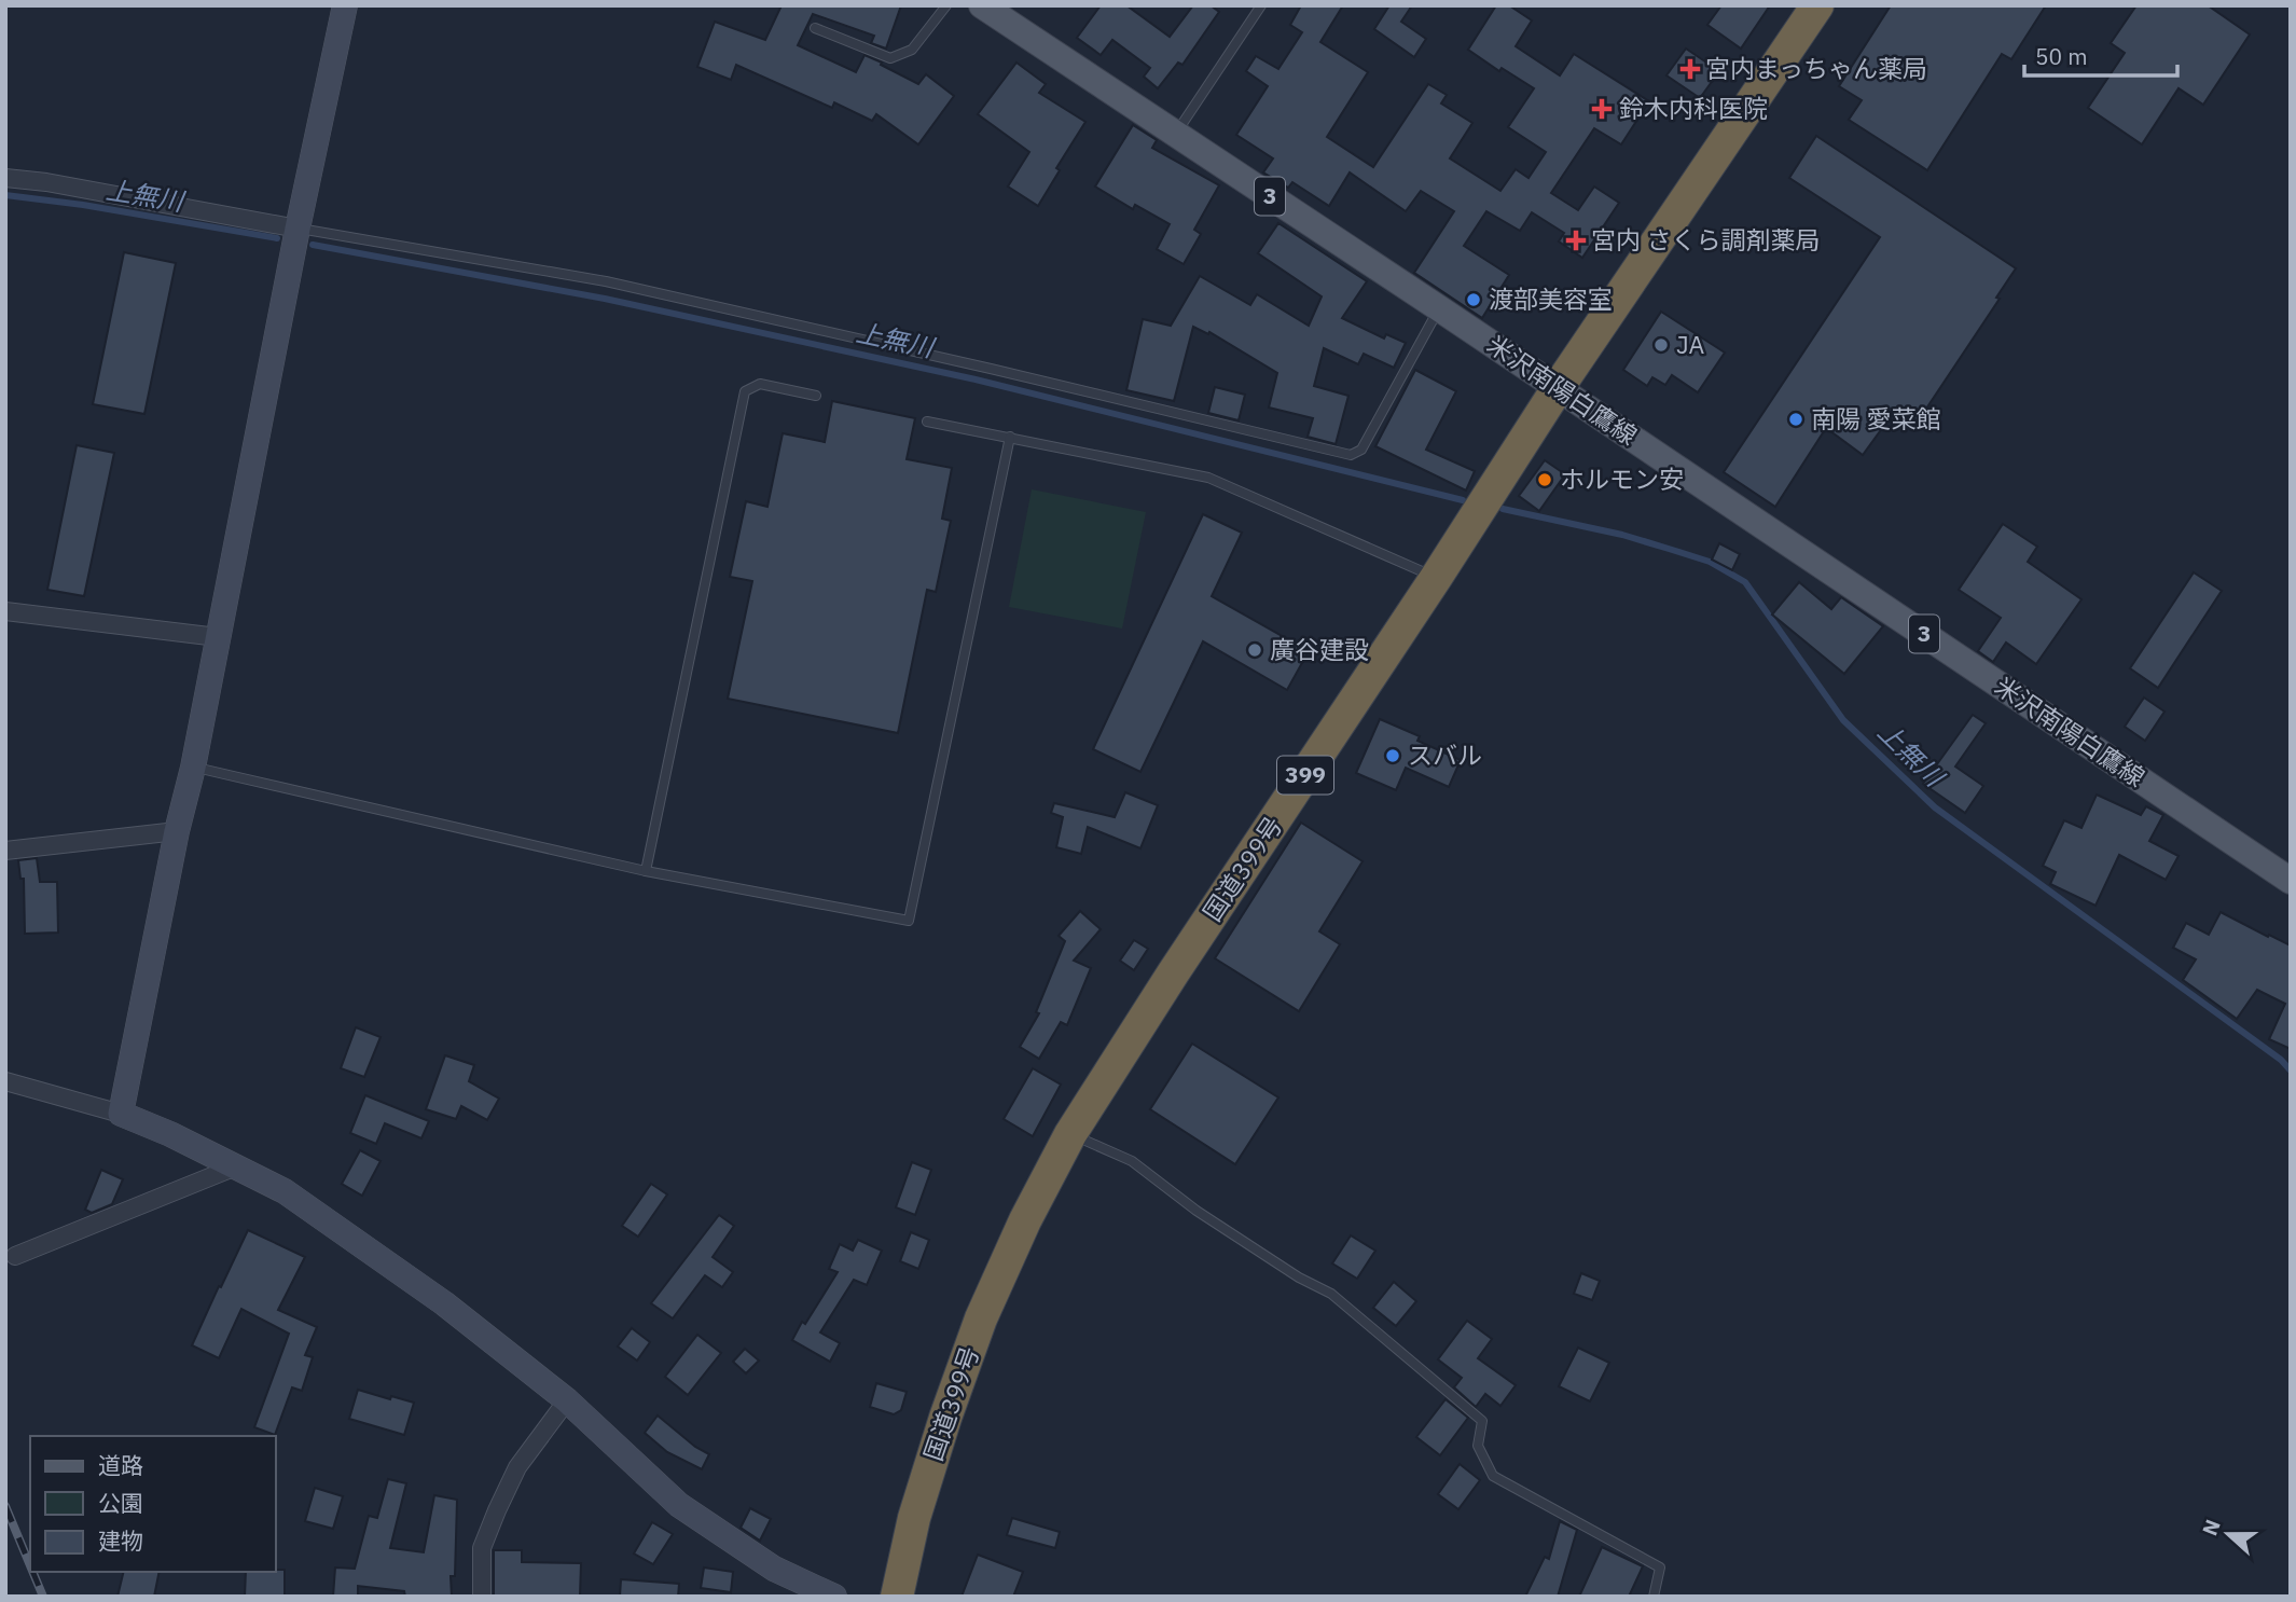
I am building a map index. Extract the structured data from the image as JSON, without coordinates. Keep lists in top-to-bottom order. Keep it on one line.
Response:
{"streets":{"highway":["399","国道399号"],"main road":["3","米沢南陽白鷹線"]},"crossings":[["米沢南陽白鷹線","国道399号"]],"water":["上無川"],"places":{"health":["宮内まっちゃん薬局","鈴木内科医院","宮内 さくら調剤薬局"],"other":["渡部美容室","JA","南陽 愛菜館","ホルモン安","廣谷建設","スバル"]},"legend":["道路","公園","建物"],"scale_bar":"50 m","north":"left"}
